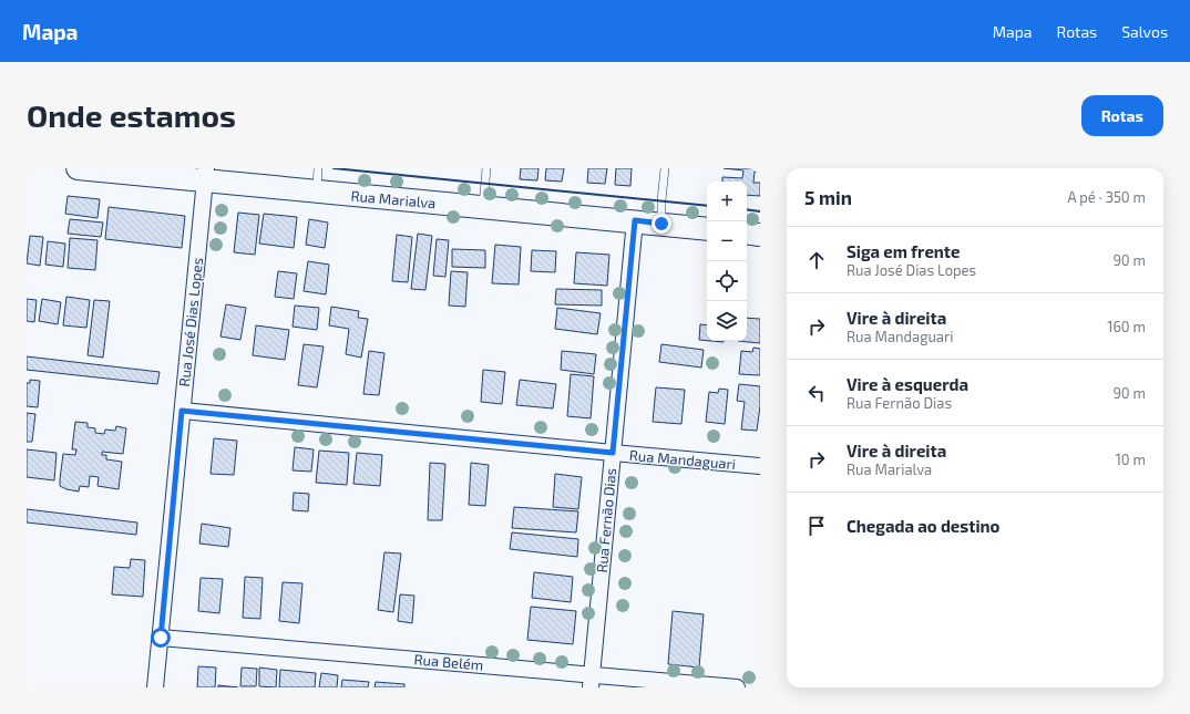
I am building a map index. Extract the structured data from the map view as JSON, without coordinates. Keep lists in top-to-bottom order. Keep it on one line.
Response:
{"streets":{"street":["Rua Marialva","Rua José Dias Lopes","Rua Mandaguari","Rua Fernão Dias","Rua Belém"]},"crossings":[["Rua Marialva","Rua José Dias Lopes"],["Rua Marialva","Rua Fernão Dias"],["Rua José Dias Lopes","Rua Mandaguari"],["Rua José Dias Lopes","Rua Belém"],["Rua Mandaguari","Rua Fernão Dias"],["Rua Fernão Dias","Rua Belém"]],"page":{"header":"Mapa","nav":["Mapa","Rotas","Salvos"],"buttons":"Rotas","title":"Onde estamos","heading":["5 min","A pé · 350 m"],"map_buttons":["+","−"],"list":[["Siga em frente","Rua José Dias Lopes","90 m"],["Vire à direita","Rua Mandaguari","160 m"],["Vire à esquerda","Rua Fernão Dias","90 m"],["Vire à direita","Rua Marialva","10 m"],"Chegada ao destino"]}}
